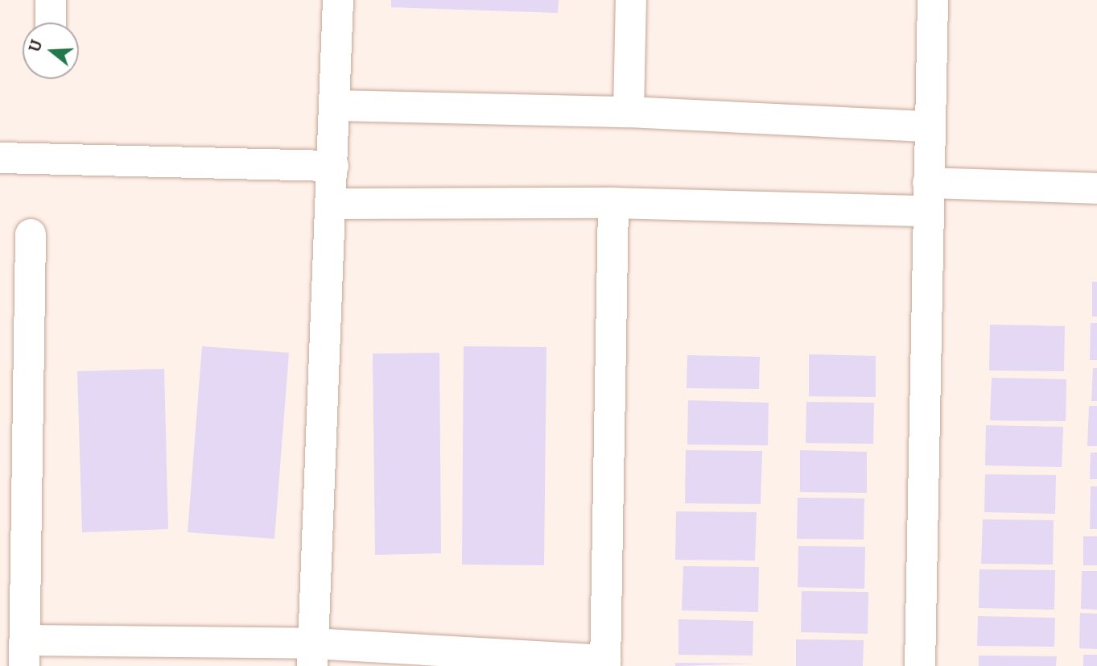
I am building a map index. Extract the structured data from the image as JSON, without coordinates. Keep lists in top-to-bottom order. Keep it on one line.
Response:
{"north":"left"}
